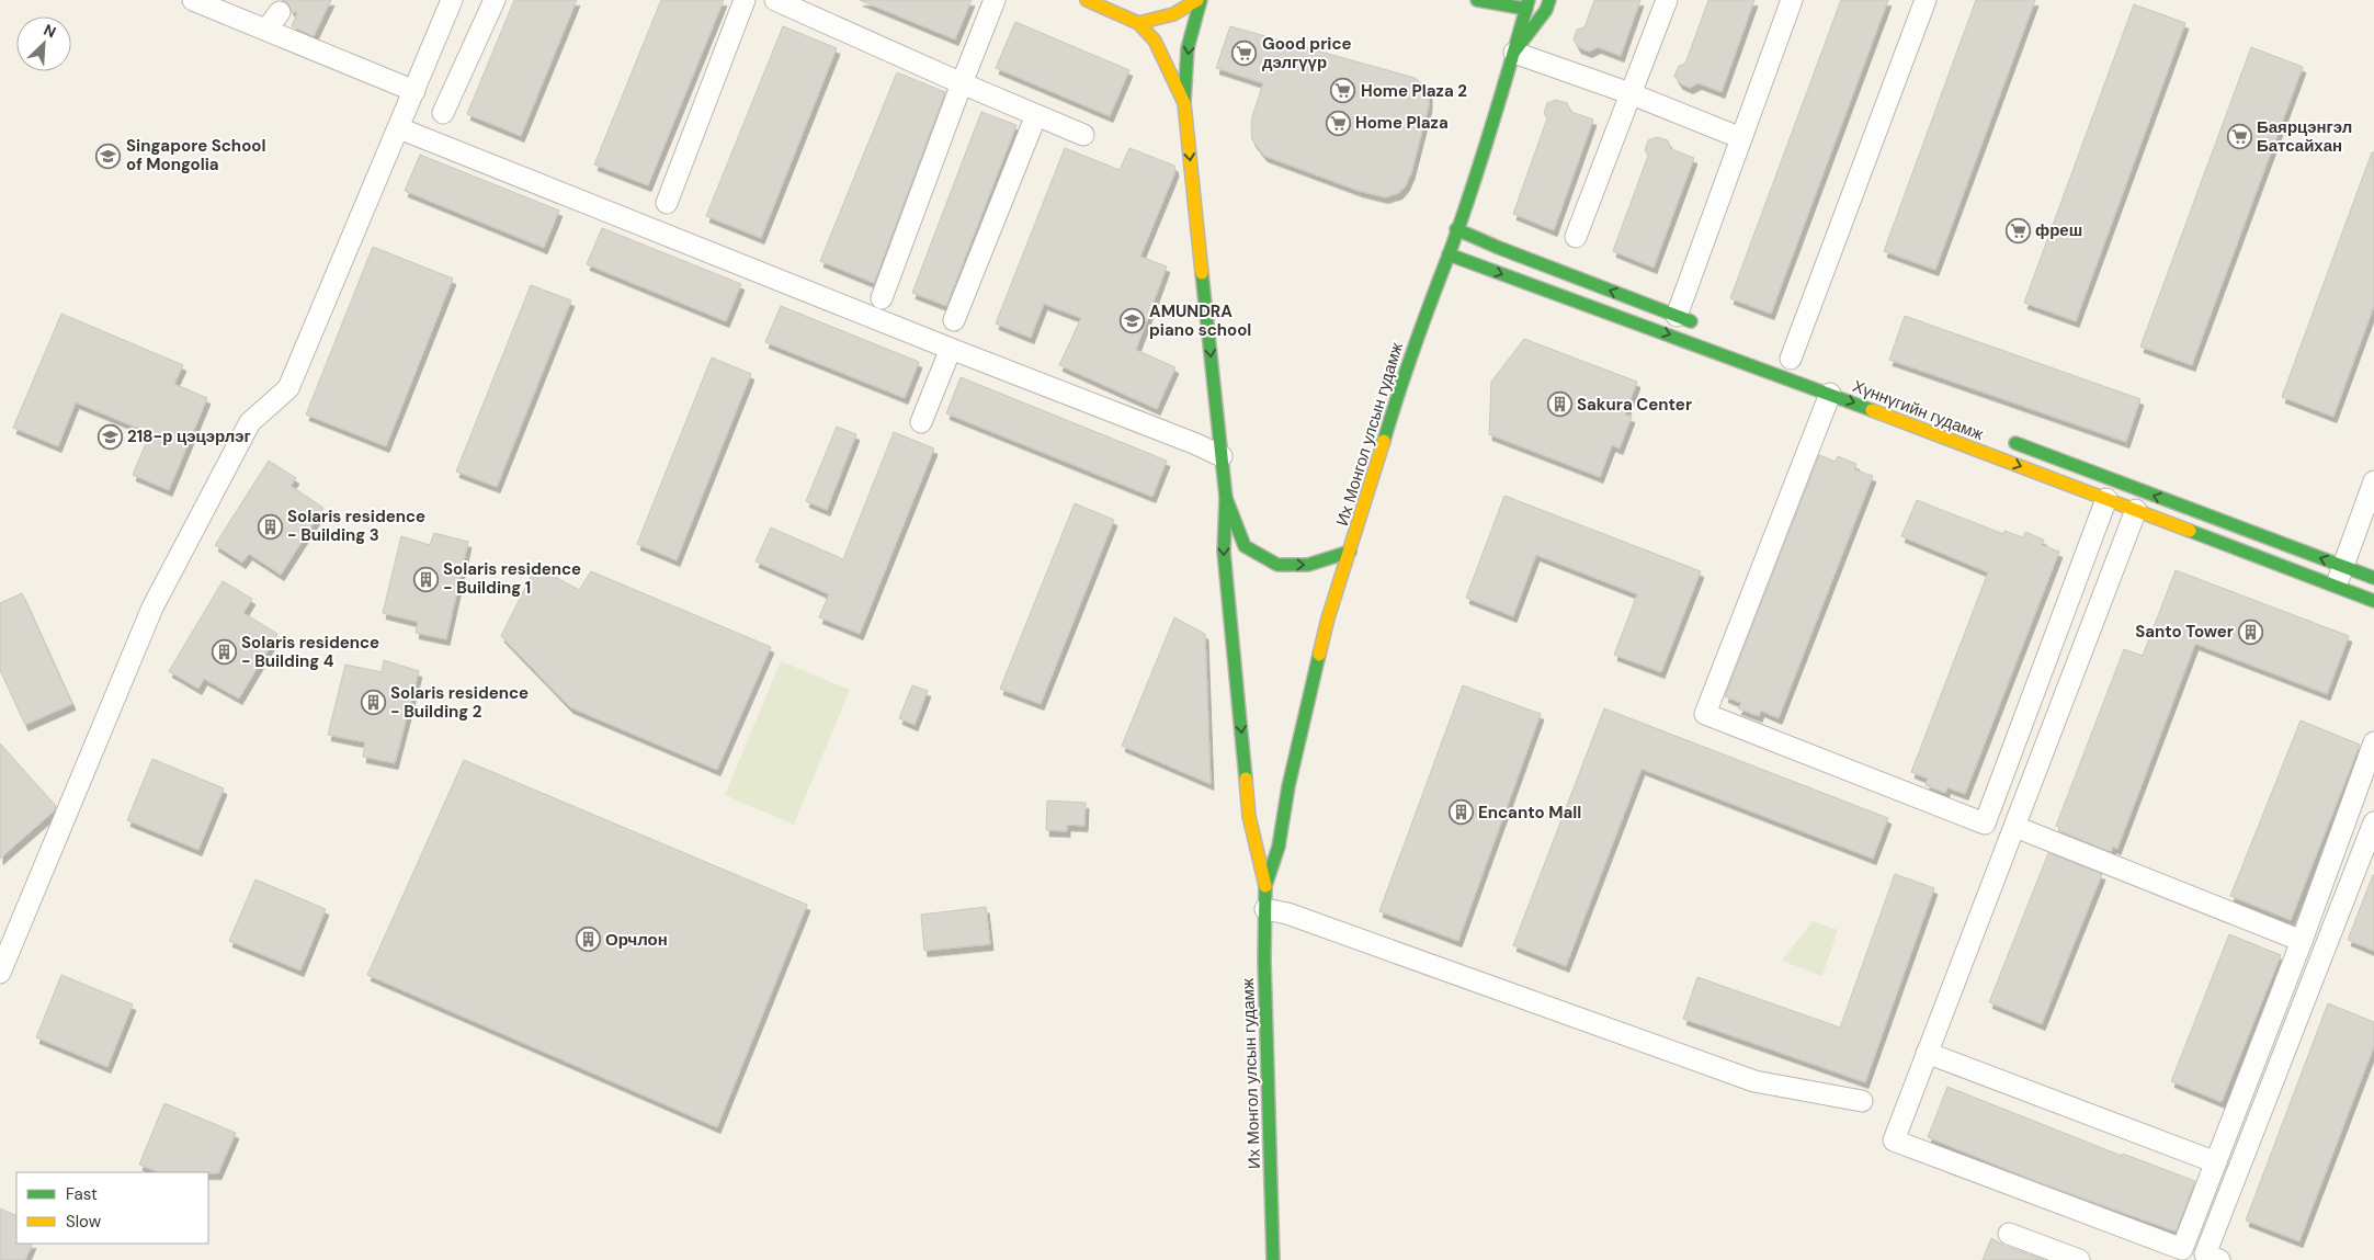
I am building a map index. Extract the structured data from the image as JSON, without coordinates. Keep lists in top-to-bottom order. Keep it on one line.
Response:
{"streets":{"main road":["Хүннүгийн гудамж","Их Монгол улсын гудамж"]},"crossings":[["Хүннүгийн гудамж","Их Монгол улсын гудамж"]],"places":{"supermarket":["Good price дэлгүүр","Home Plaza 2","Home Plaza","Баярцэнгэл Батсайхан","фреш"],"school or university":["Singapore School of Mongolia","AMUNDRA piano school","218-р цэцэрлэг"],"building":["Sakura Center","Solaris residence - Building 3","Solaris residence - Building 1","Santo Tower","Solaris residence - Building 4","Solaris residence - Building 2","Encanto Mall","Орчлон"]},"legend":["Fast","Slow"],"north":"top right"}
